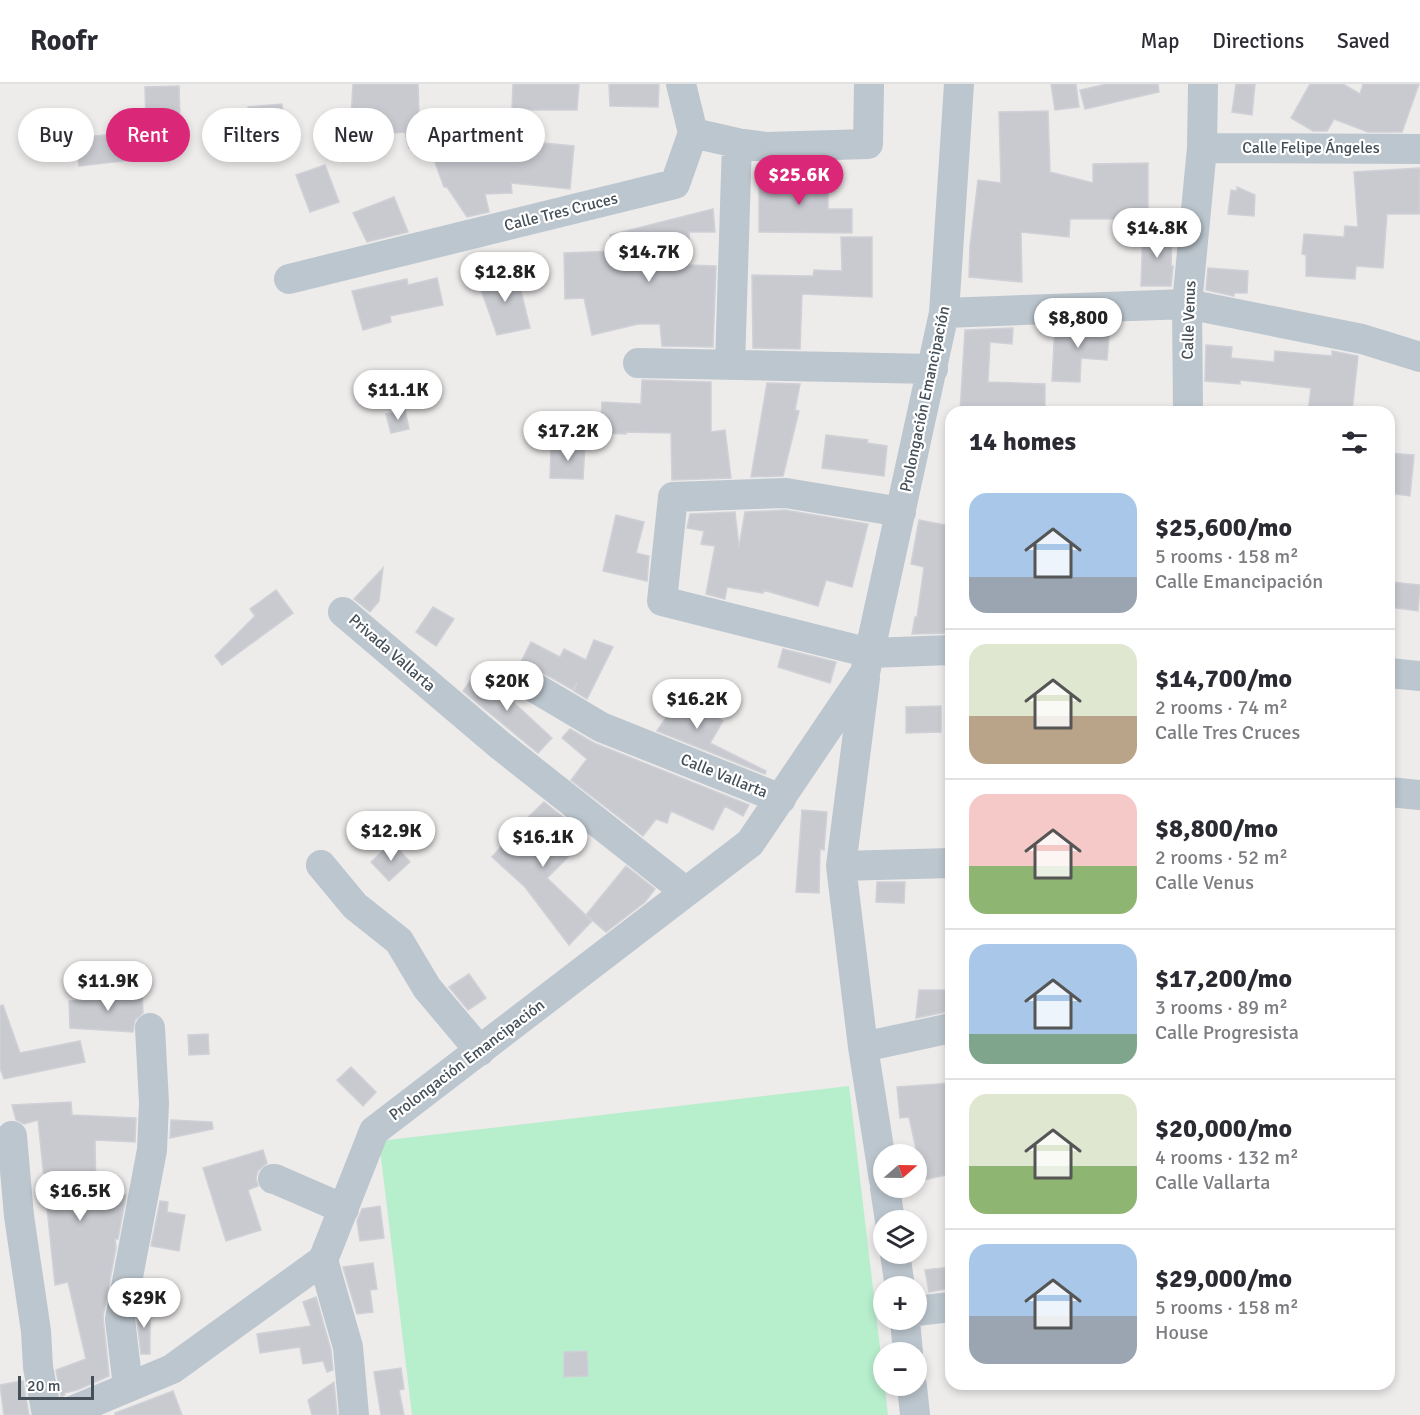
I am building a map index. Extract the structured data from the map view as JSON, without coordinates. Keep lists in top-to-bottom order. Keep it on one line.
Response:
{"streets":{"street":["Calle Felipe Ángeles","Calle Tres Cruces","Calle Venus","Prolongación Emancipación","Privada Vallarta","Calle Vallarta"]},"crossings":[["Calle Felipe Ángeles","Calle Venus"],["Prolongación Emancipación","Privada Vallarta"],["Prolongación Emancipación","Calle Vallarta"]],"scale_bar":"20 m","north":"right","page":{"header":"Roofr","nav":["Map","Directions","Saved"],"chip":["Buy","Rent","Filters","New","Apartment"],"price":["$25.6K","$14.8K","$14.7K","$12.8K","$8,800","$11.1K","$17.2K","$20K","$16.2K","$12.9K","$16.1K","$11.9K","$16.5K","$29K"],"heading":"14 homes","list":[{"name":"$25,600/mo","note":"5 rooms · 158 m² · Calle Emancipación"},{"name":"$14,700/mo","note":"2 rooms · 74 m² · Calle Tres Cruces"},{"name":"$8,800/mo","note":"2 rooms · 52 m² · Calle Venus"},{"name":"$17,200/mo","note":"3 rooms · 89 m² · Calle Progresista"},{"name":"$20,000/mo","note":"4 rooms · 132 m² · Calle Vallarta"},{"name":"$29,000/mo","note":"5 rooms · 158 m² · House"}],"map_buttons":["+","−"],"scale":"20 m"}}
